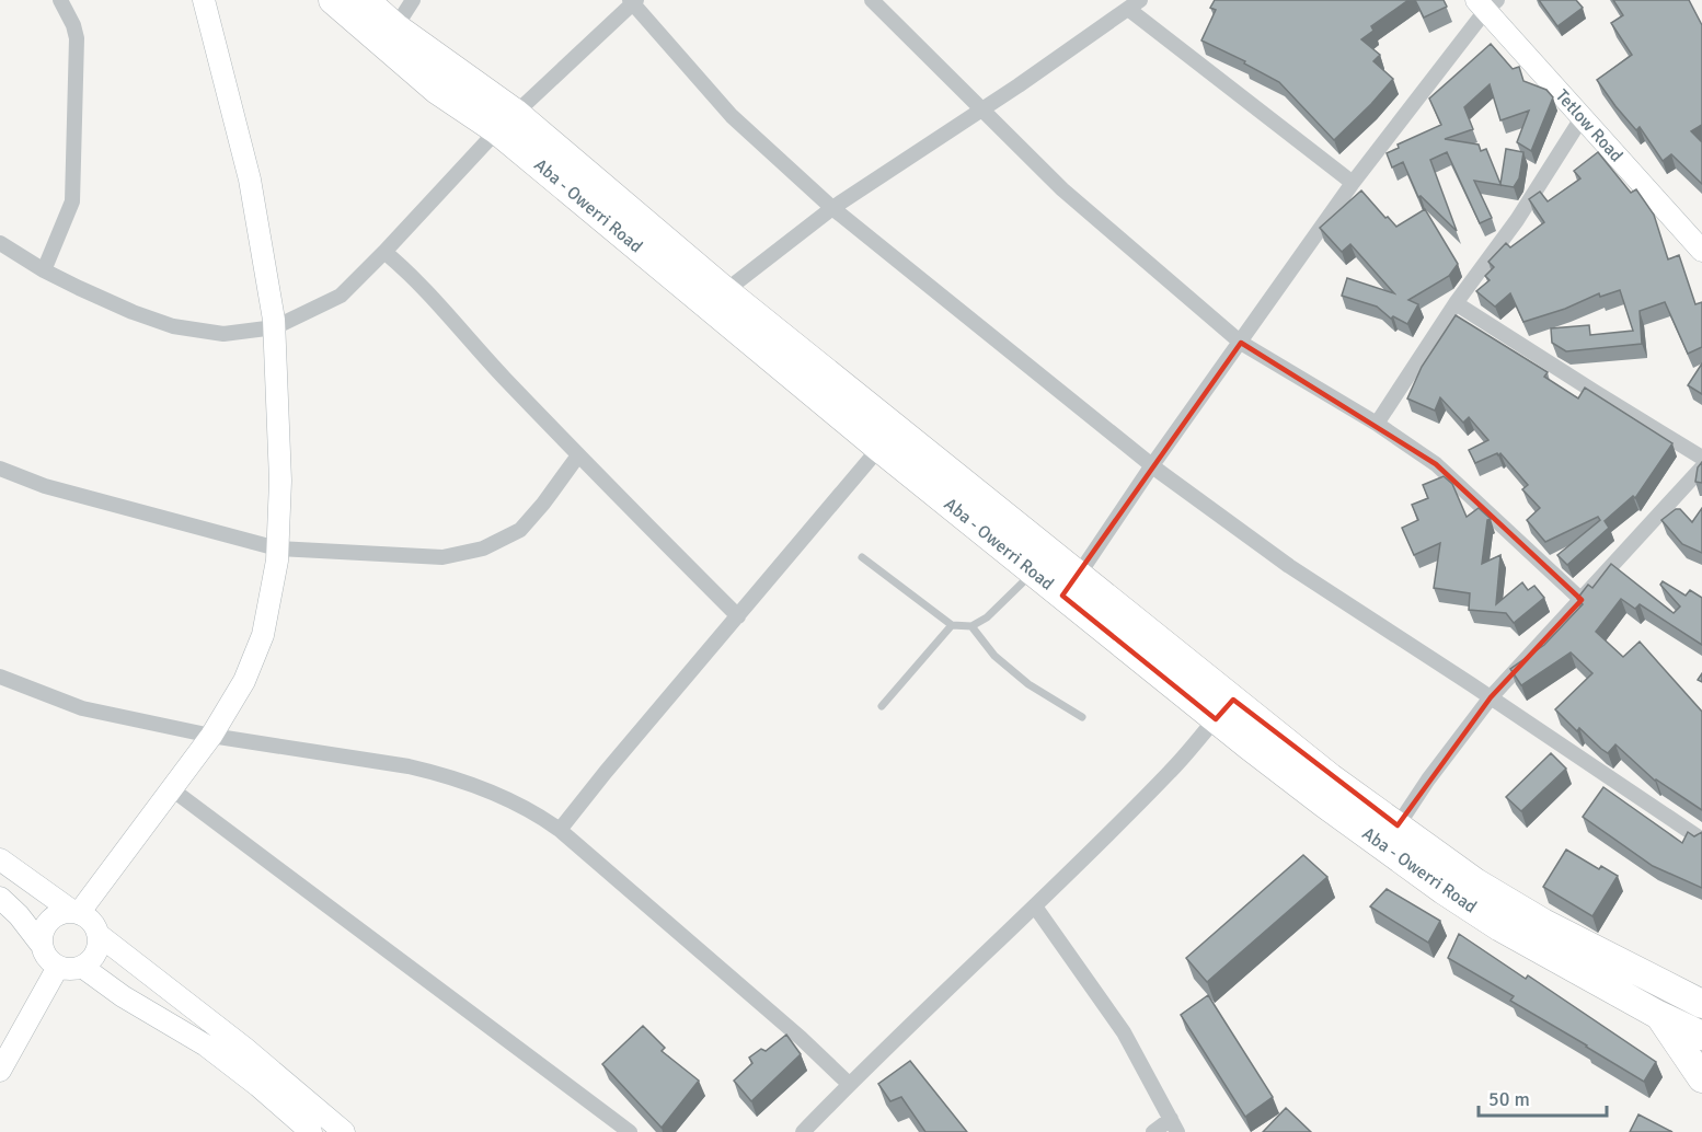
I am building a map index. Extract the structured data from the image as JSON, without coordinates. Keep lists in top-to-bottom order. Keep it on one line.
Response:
{"streets":{"highway":["Aba - Owerri Road"],"street":["Tetlow Road"]},"scale_bar":"50 m"}
